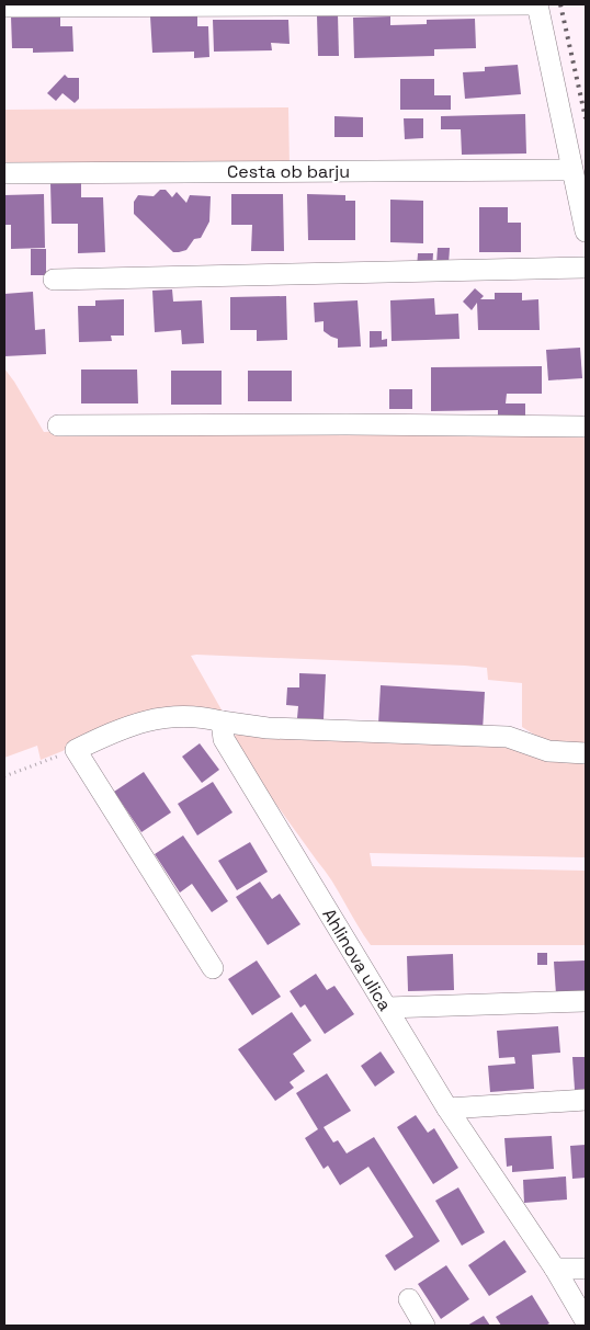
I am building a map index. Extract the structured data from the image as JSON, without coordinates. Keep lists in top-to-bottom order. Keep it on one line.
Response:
{"streets":{"street":["Cesta ob barju","Ahlinova ulica"]}}
